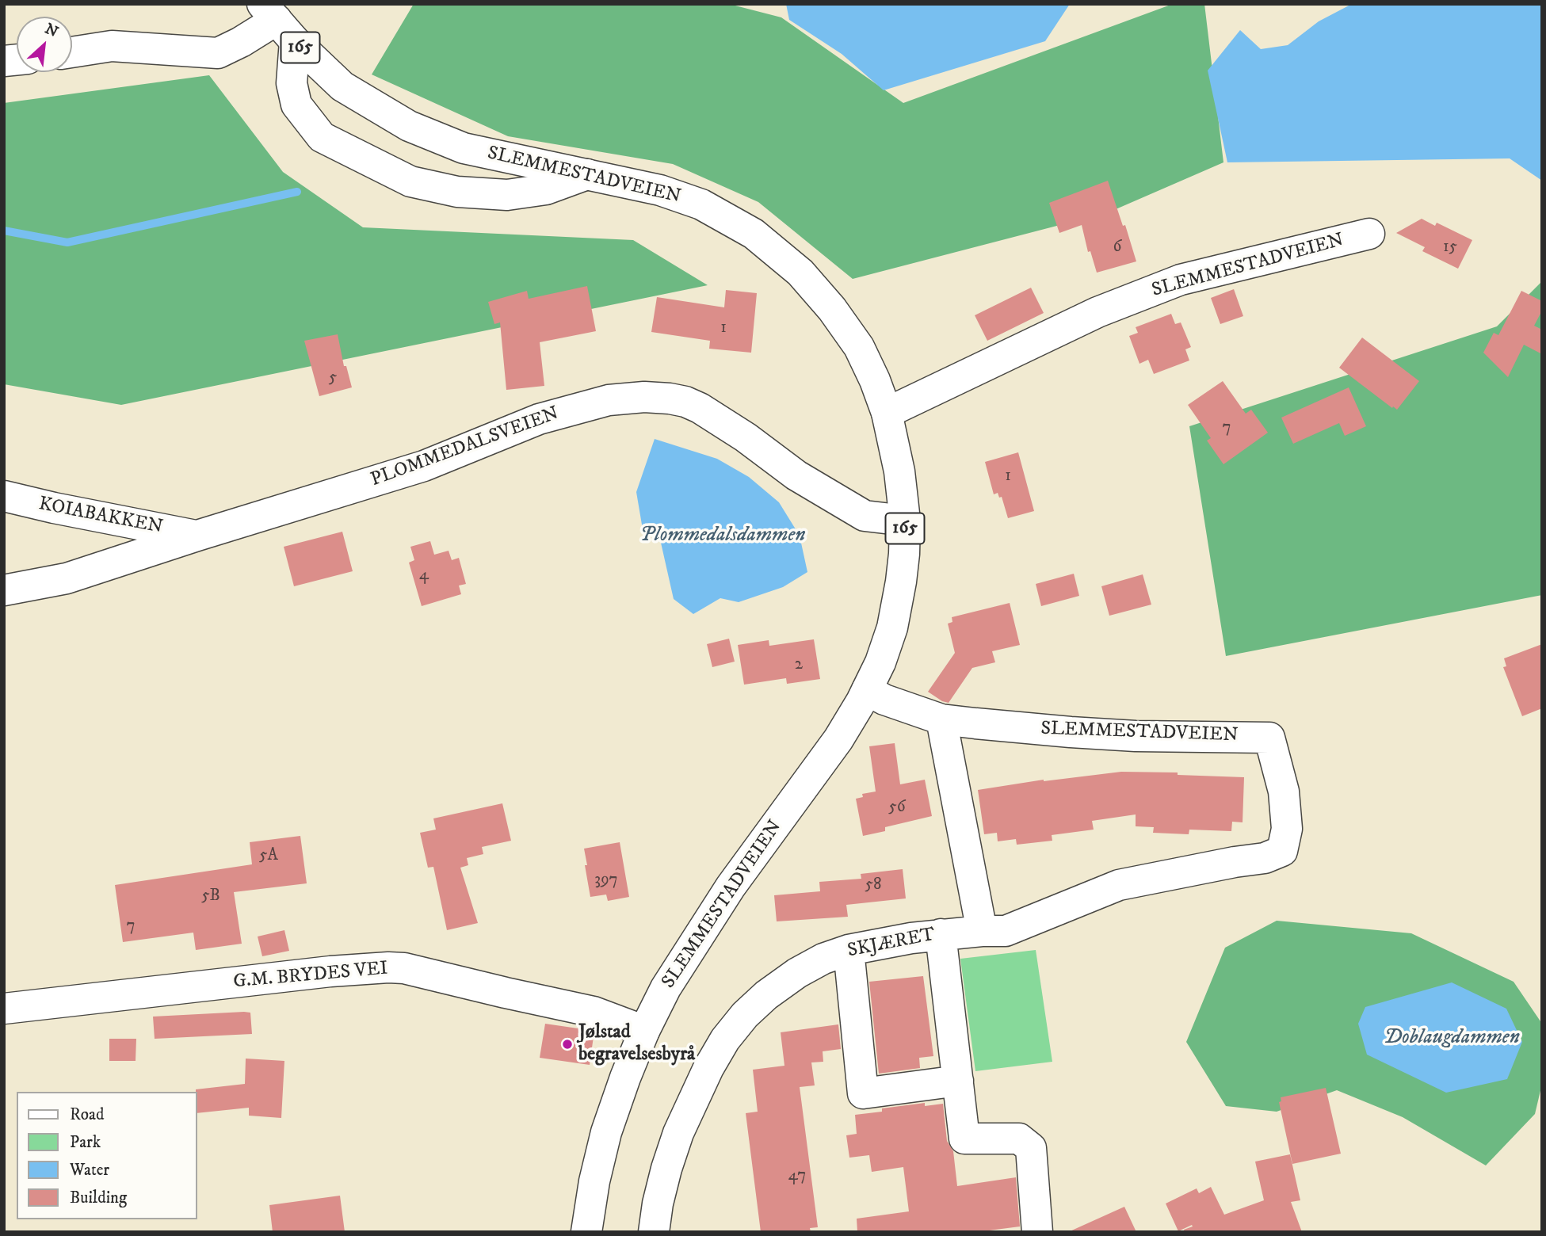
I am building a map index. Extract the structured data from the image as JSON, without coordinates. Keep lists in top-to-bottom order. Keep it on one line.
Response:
{"streets":{"street":["165","SLEMMESTADVEIEN","PLOMMEDALSVEIEN","KOIABAKKEN","SKJÆRET","G.M. BRYDES VEI"]},"crossings":[["SLEMMESTADVEIEN","PLOMMEDALSVEIEN"],["SLEMMESTADVEIEN","SKJÆRET"],["SLEMMESTADVEIEN","G.M. BRYDES VEI"],["PLOMMEDALSVEIEN","KOIABAKKEN"]],"water":["Plommedalsdammen","Doblaugdammen"],"places":["Jølstad begravelsesbyrå"],"house_numbers":["6","15","1","5","7","1","4","2","56","5A","397","58","5B","7","47"],"legend":["Road","Park","Water","Building"],"north":"top right"}
